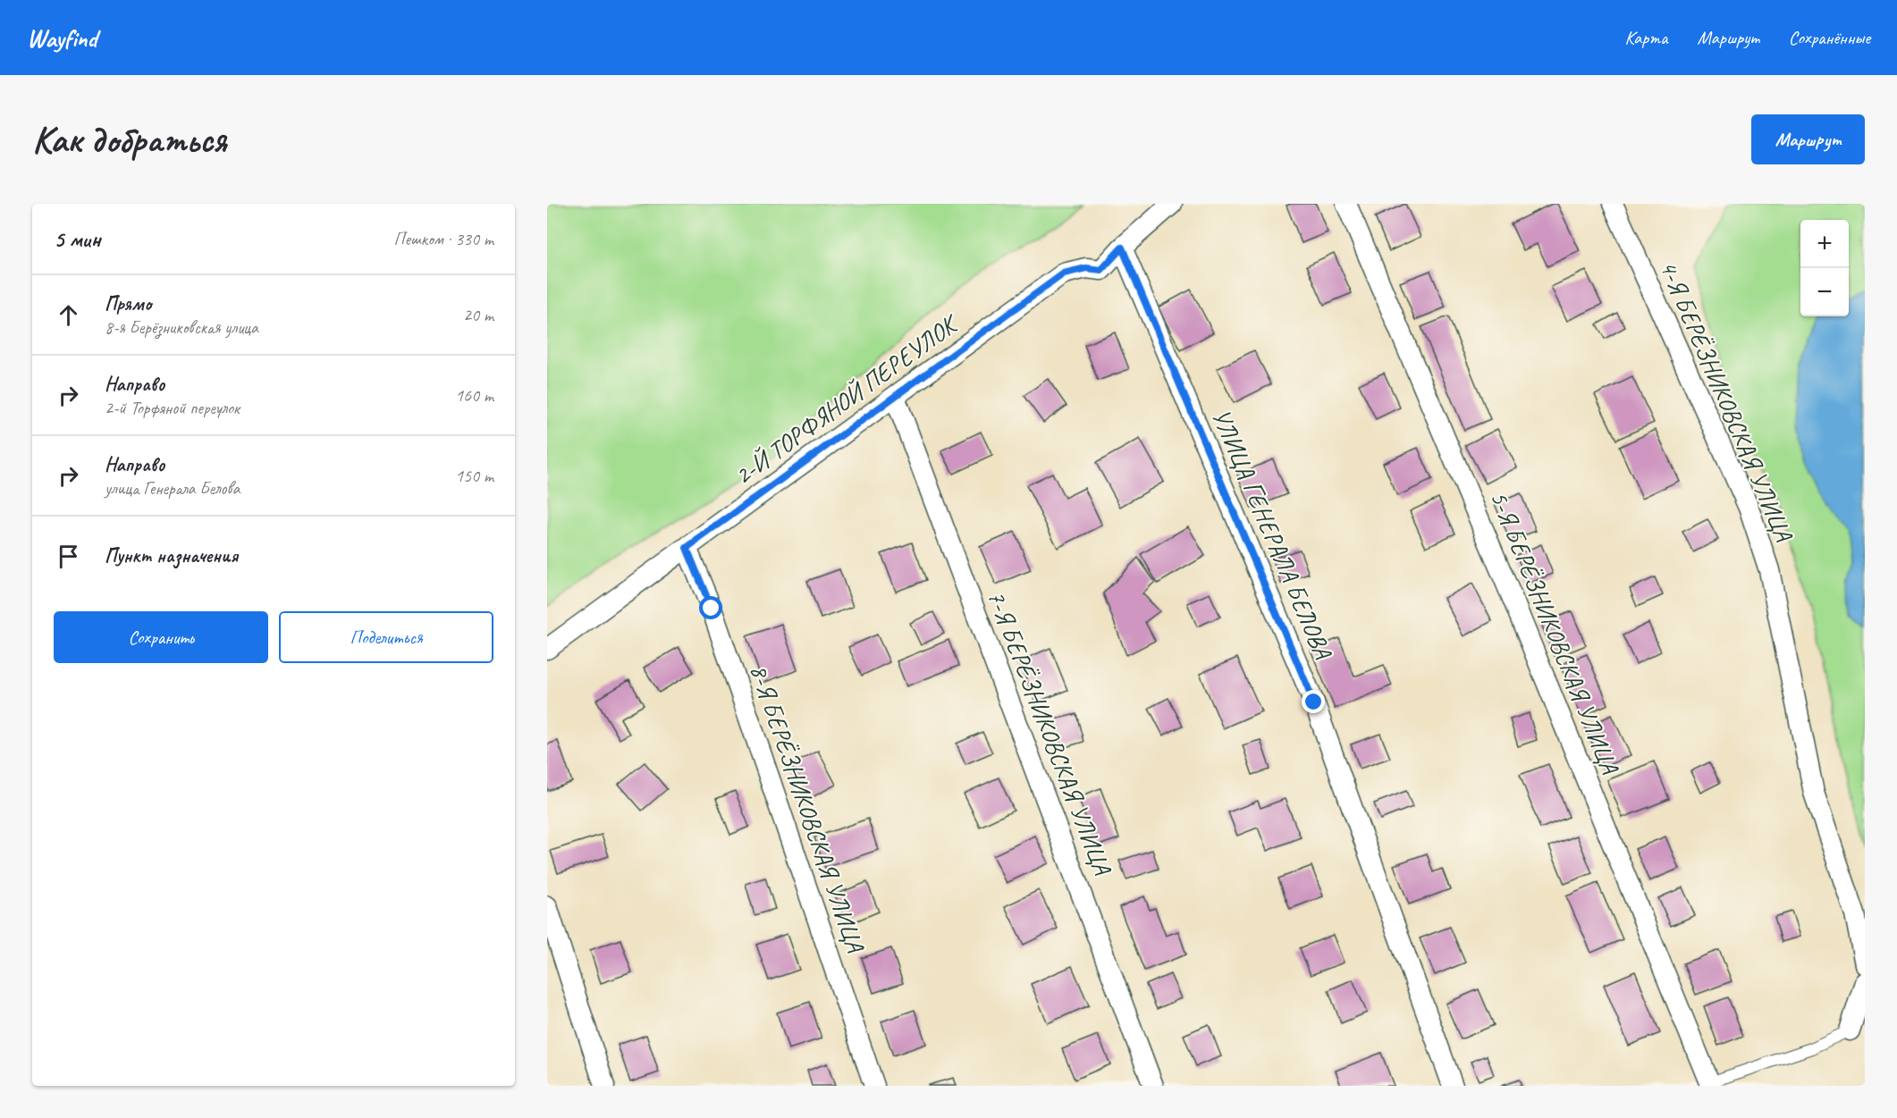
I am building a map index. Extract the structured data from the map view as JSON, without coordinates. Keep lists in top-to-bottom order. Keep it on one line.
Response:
{"streets":{"street":["2-Й ТОРФЯНОЙ ПЕРЕУЛОК","4-Я БЕРЁЗНИКОВСКАЯ УЛИЦА","УЛИЦА ГЕНЕРАЛА БЕЛОВА","5-Я БЕРЁЗНИКОВСКАЯ УЛИЦА","7-Я БЕРЁЗНИКОВСКАЯ УЛИЦА","8-Я БЕРЁЗНИКОВСКАЯ УЛИЦА"]},"crossings":[["2-Й ТОРФЯНОЙ ПЕРЕУЛОК","УЛИЦА ГЕНЕРАЛА БЕЛОВА"],["2-Й ТОРФЯНОЙ ПЕРЕУЛОК","7-Я БЕРЁЗНИКОВСКАЯ УЛИЦА"],["2-Й ТОРФЯНОЙ ПЕРЕУЛОК","8-Я БЕРЁЗНИКОВСКАЯ УЛИЦА"]],"page":{"header":"Wayfind","nav":["Карта","Маршрут","Сохранённые"],"buttons":["Маршрут",["Сохранить","Поделиться"]],"title":"Как добраться","heading":["5 мин","Пешком · 330 m"],"map_buttons":["+","−"],"list":[["Прямо","8-я Берёзниковская улица","20 m"],["Направо","2-й Торфяной переулок","160 m"],["Направо","улица Генерала Белова","150 m"],"Пункт назначения"]}}
